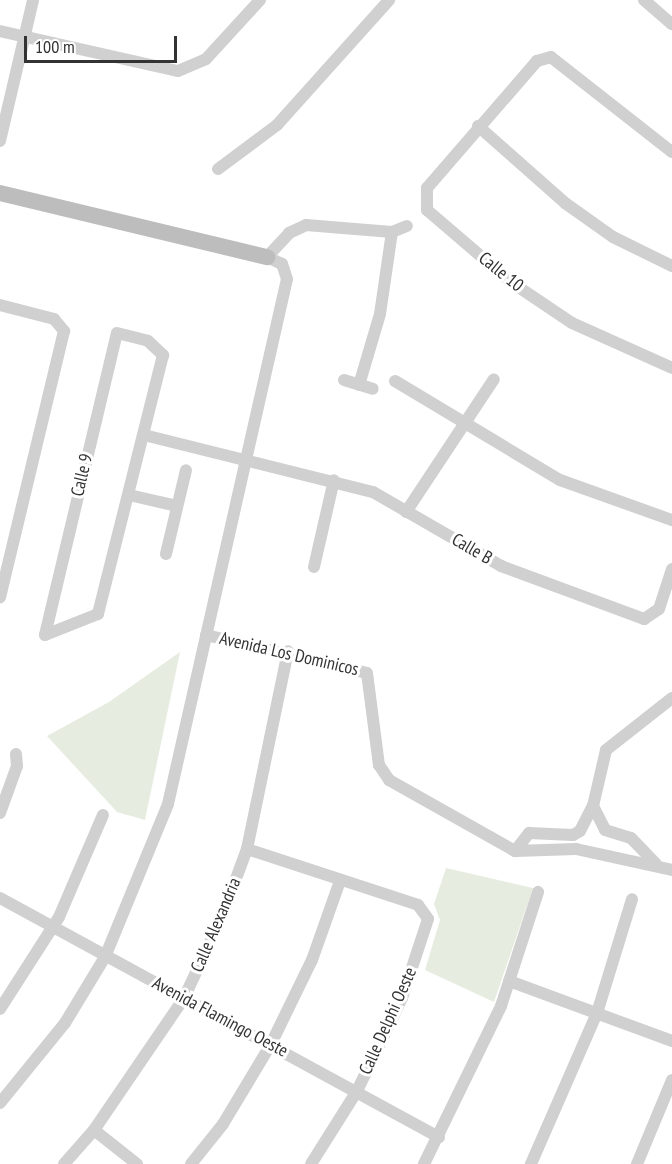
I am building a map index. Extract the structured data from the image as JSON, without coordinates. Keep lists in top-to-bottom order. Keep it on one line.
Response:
{"streets":{"street":["Calle 10","Calle 9","Calle B","Avenida Los Dominicos","Calle Alexandria","Avenida Flamingo Oeste","Calle Delphi Oeste"]},"crossings":[["Avenida Los Dominicos","Calle Alexandria"],["Avenida Los Dominicos","Avenida Flamingo Oeste"],["Calle Alexandria","Avenida Flamingo Oeste"],["Calle Alexandria","Calle Delphi Oeste"],["Avenida Flamingo Oeste","Calle Delphi Oeste"]],"scale_bar":"100 m"}
